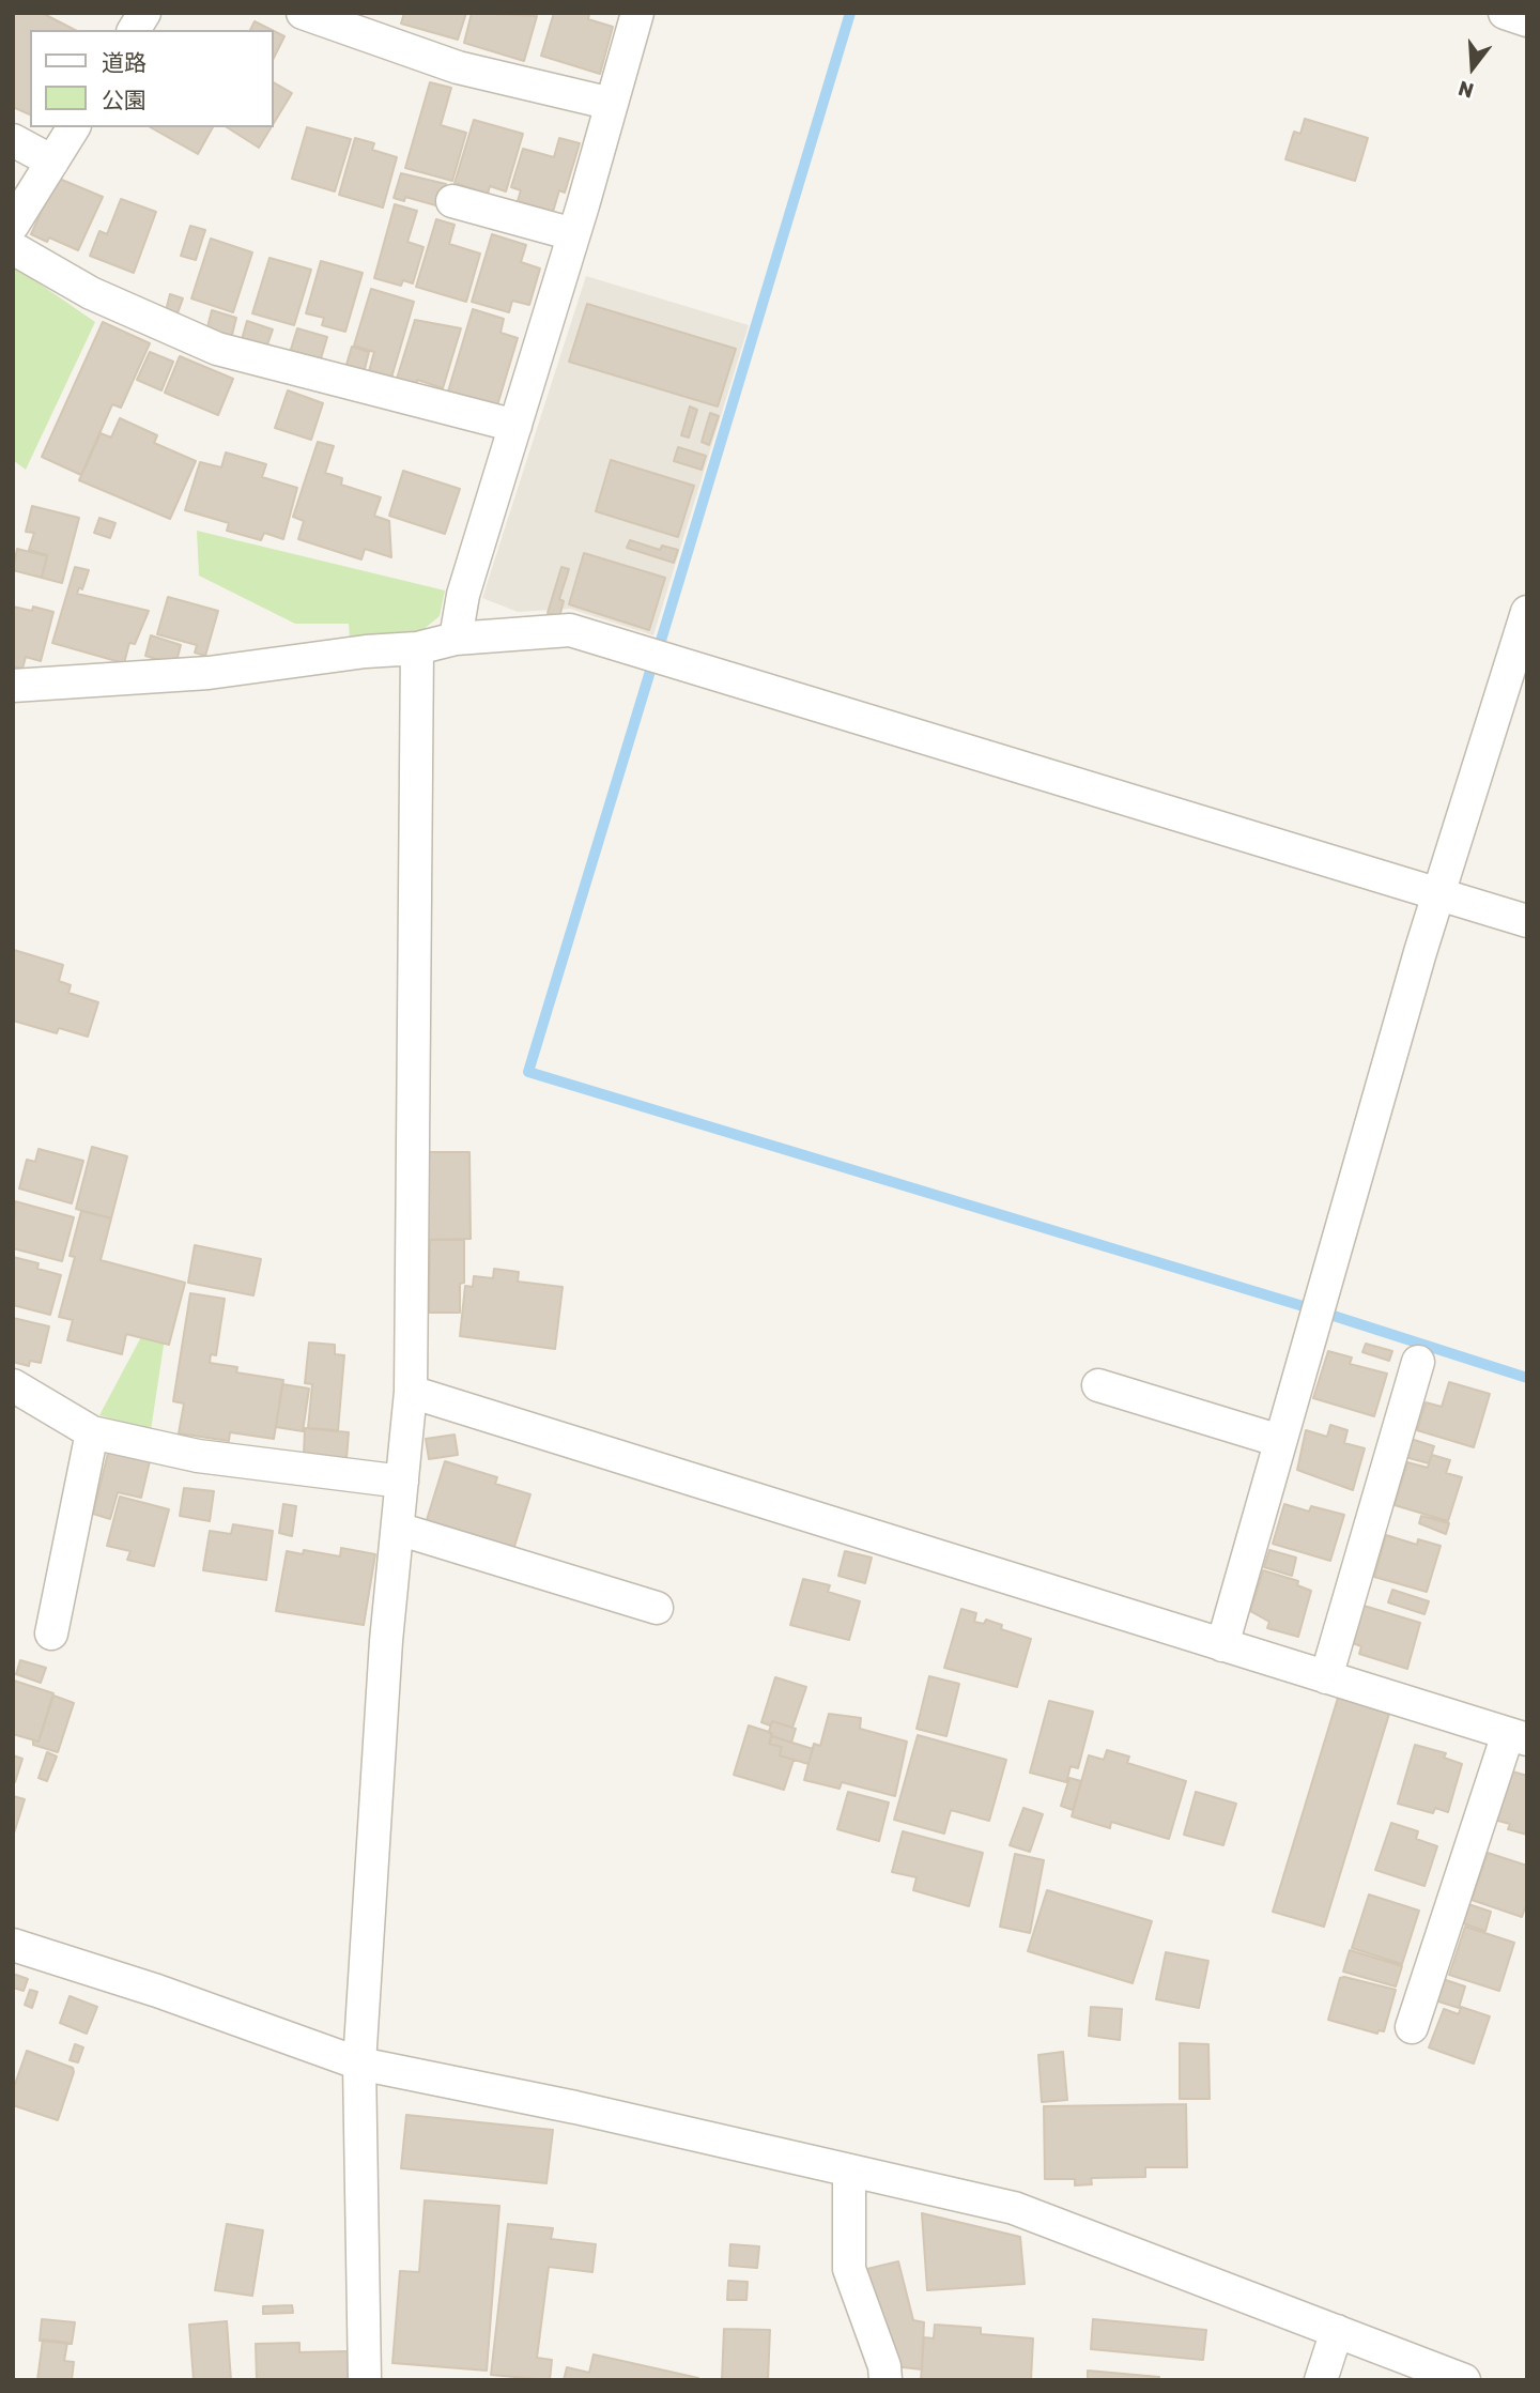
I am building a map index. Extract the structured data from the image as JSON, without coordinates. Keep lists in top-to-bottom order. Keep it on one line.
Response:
{"legend":["道路","公園"],"north":"bottom"}
